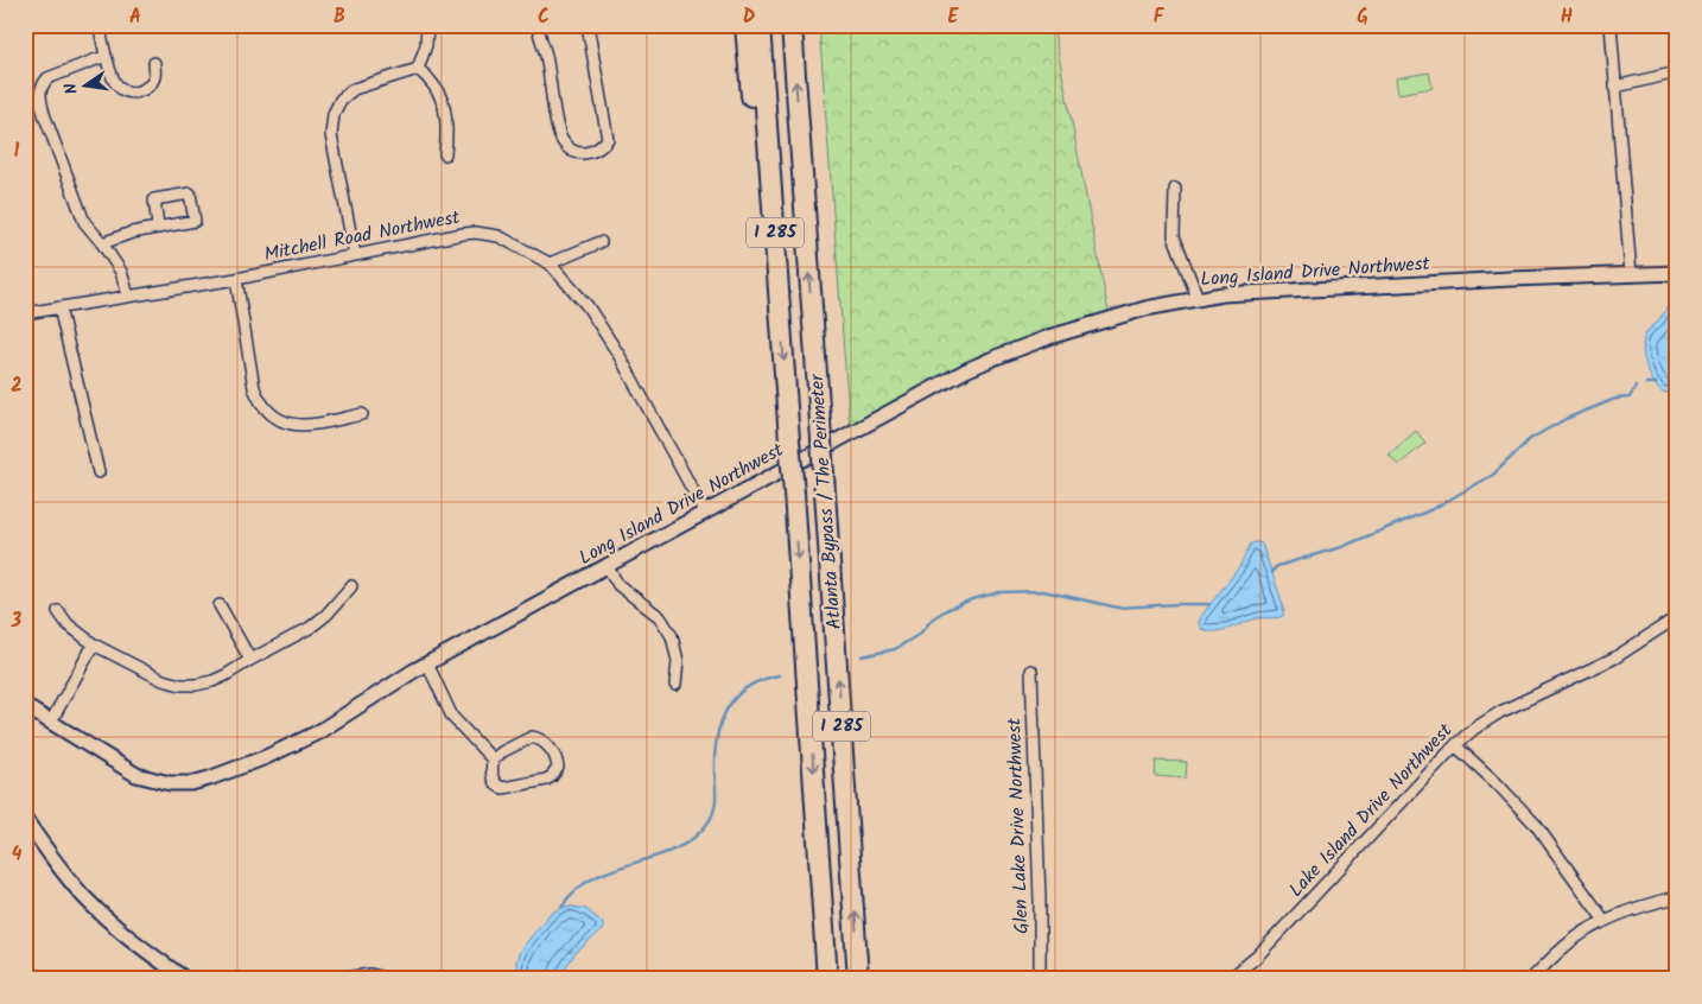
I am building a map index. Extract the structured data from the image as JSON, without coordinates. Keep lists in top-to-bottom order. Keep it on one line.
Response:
{"streets":{"highway":["I 285","Atlanta Bypass / The Perimeter"],"street":["Mitchell Road Northwest","Long Island Drive Northwest","Lake Island Drive Northwest","Glen Lake Drive Northwest"]},"crossings":[["Mitchell Road Northwest","Long Island Drive Northwest"]],"north":"left","grid":{"columns":["A","B","C","D","E","F","G","H"],"rows":["1","2","3","4"]}}
